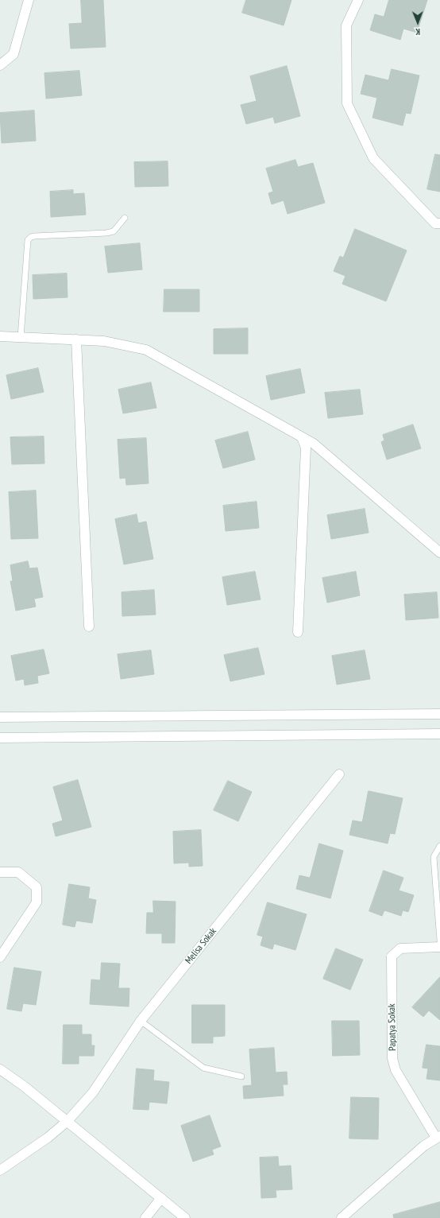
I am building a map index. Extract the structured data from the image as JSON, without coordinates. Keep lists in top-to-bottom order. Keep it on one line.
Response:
{"streets":{"street":["Melisa Sokak","Papatya Sokak"]},"north":"bottom"}
